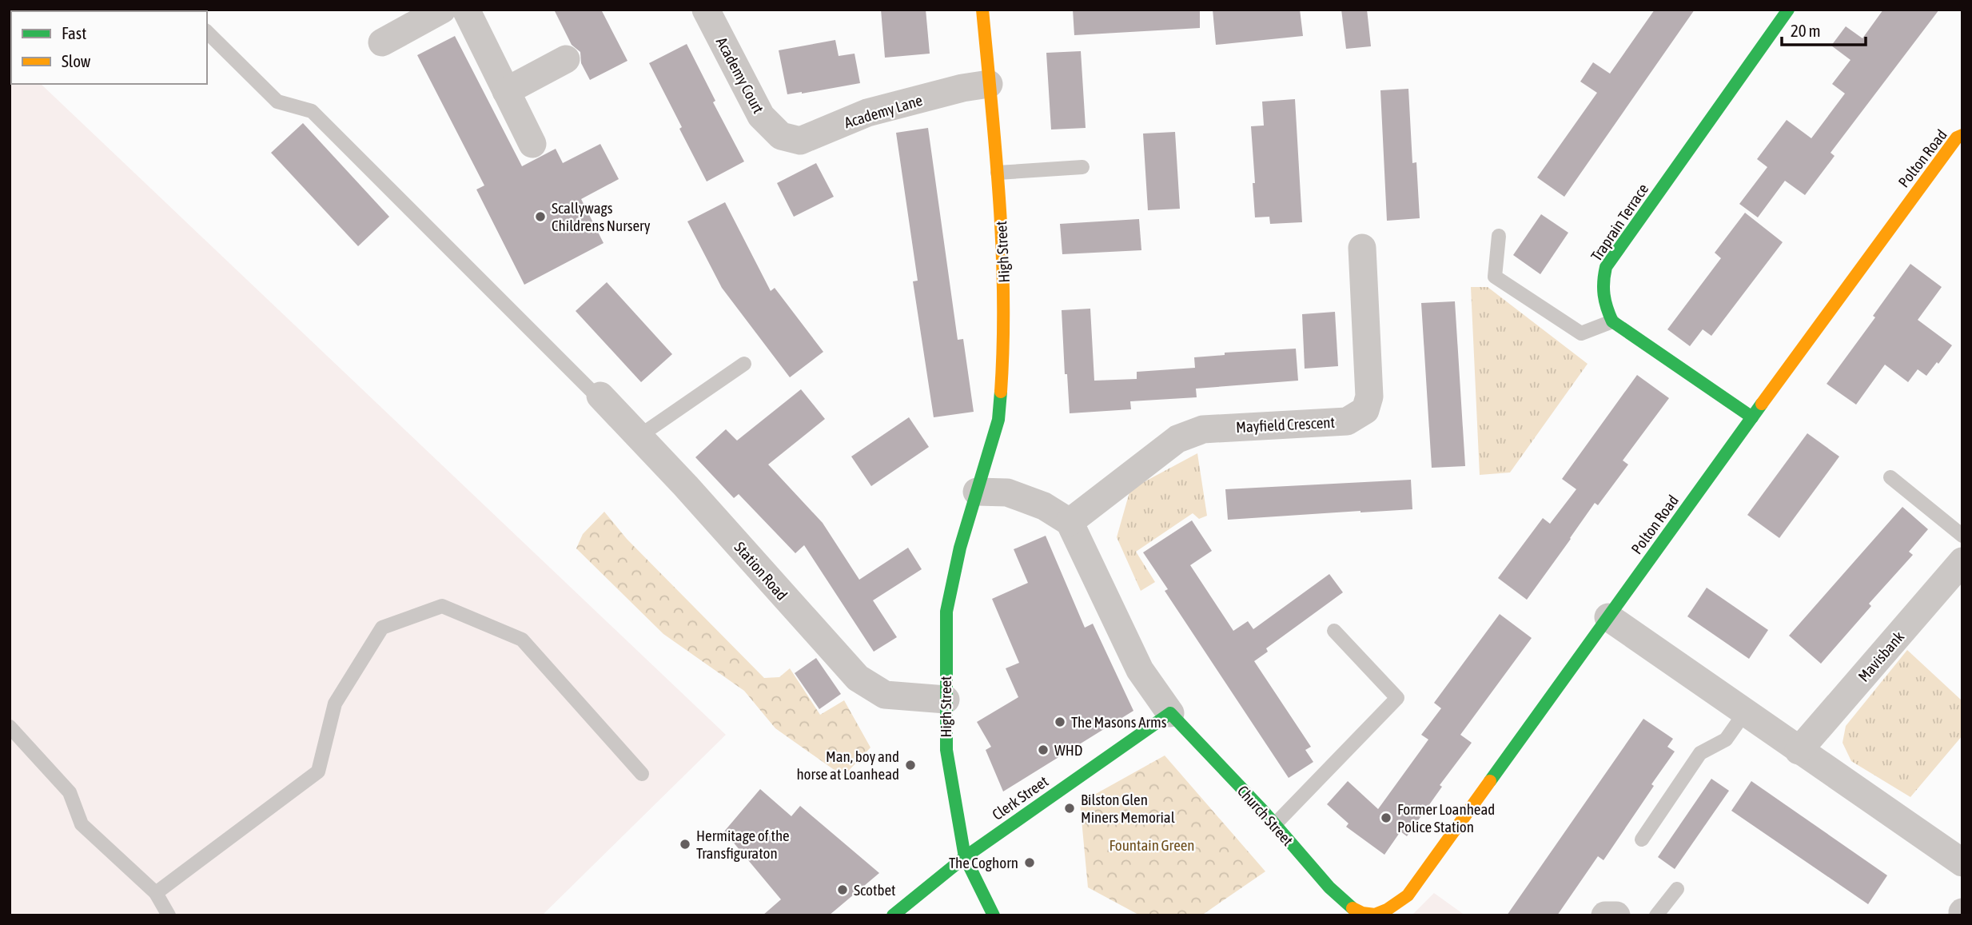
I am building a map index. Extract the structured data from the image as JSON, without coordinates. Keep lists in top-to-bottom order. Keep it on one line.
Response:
{"streets":{"street":["Academy Court","Academy Lane","Polton Road","Traprain Terrace","High Street","Mayfield Crescent","Station Road","Mavisbank","Clerk Street","Church Street"]},"crossings":[["Academy Court","Academy Lane"],["Academy Lane","High Street"],["Polton Road","Church Street"],["High Street","Station Road"],["High Street","Clerk Street"],["Clerk Street","Church Street"]],"parks":["Fountain Green"],"places":["Scallywags Childrens Nursery","The Masons Arms","WHD","Man, boy and horse at Loanhead","Bilston Glen Miners Memorial","Former Loanhead Police Station","Hermitage of the Transfiguraton","The Coghorn","Scotbet"],"legend":["Fast","Slow"],"scale_bar":"20 m"}
